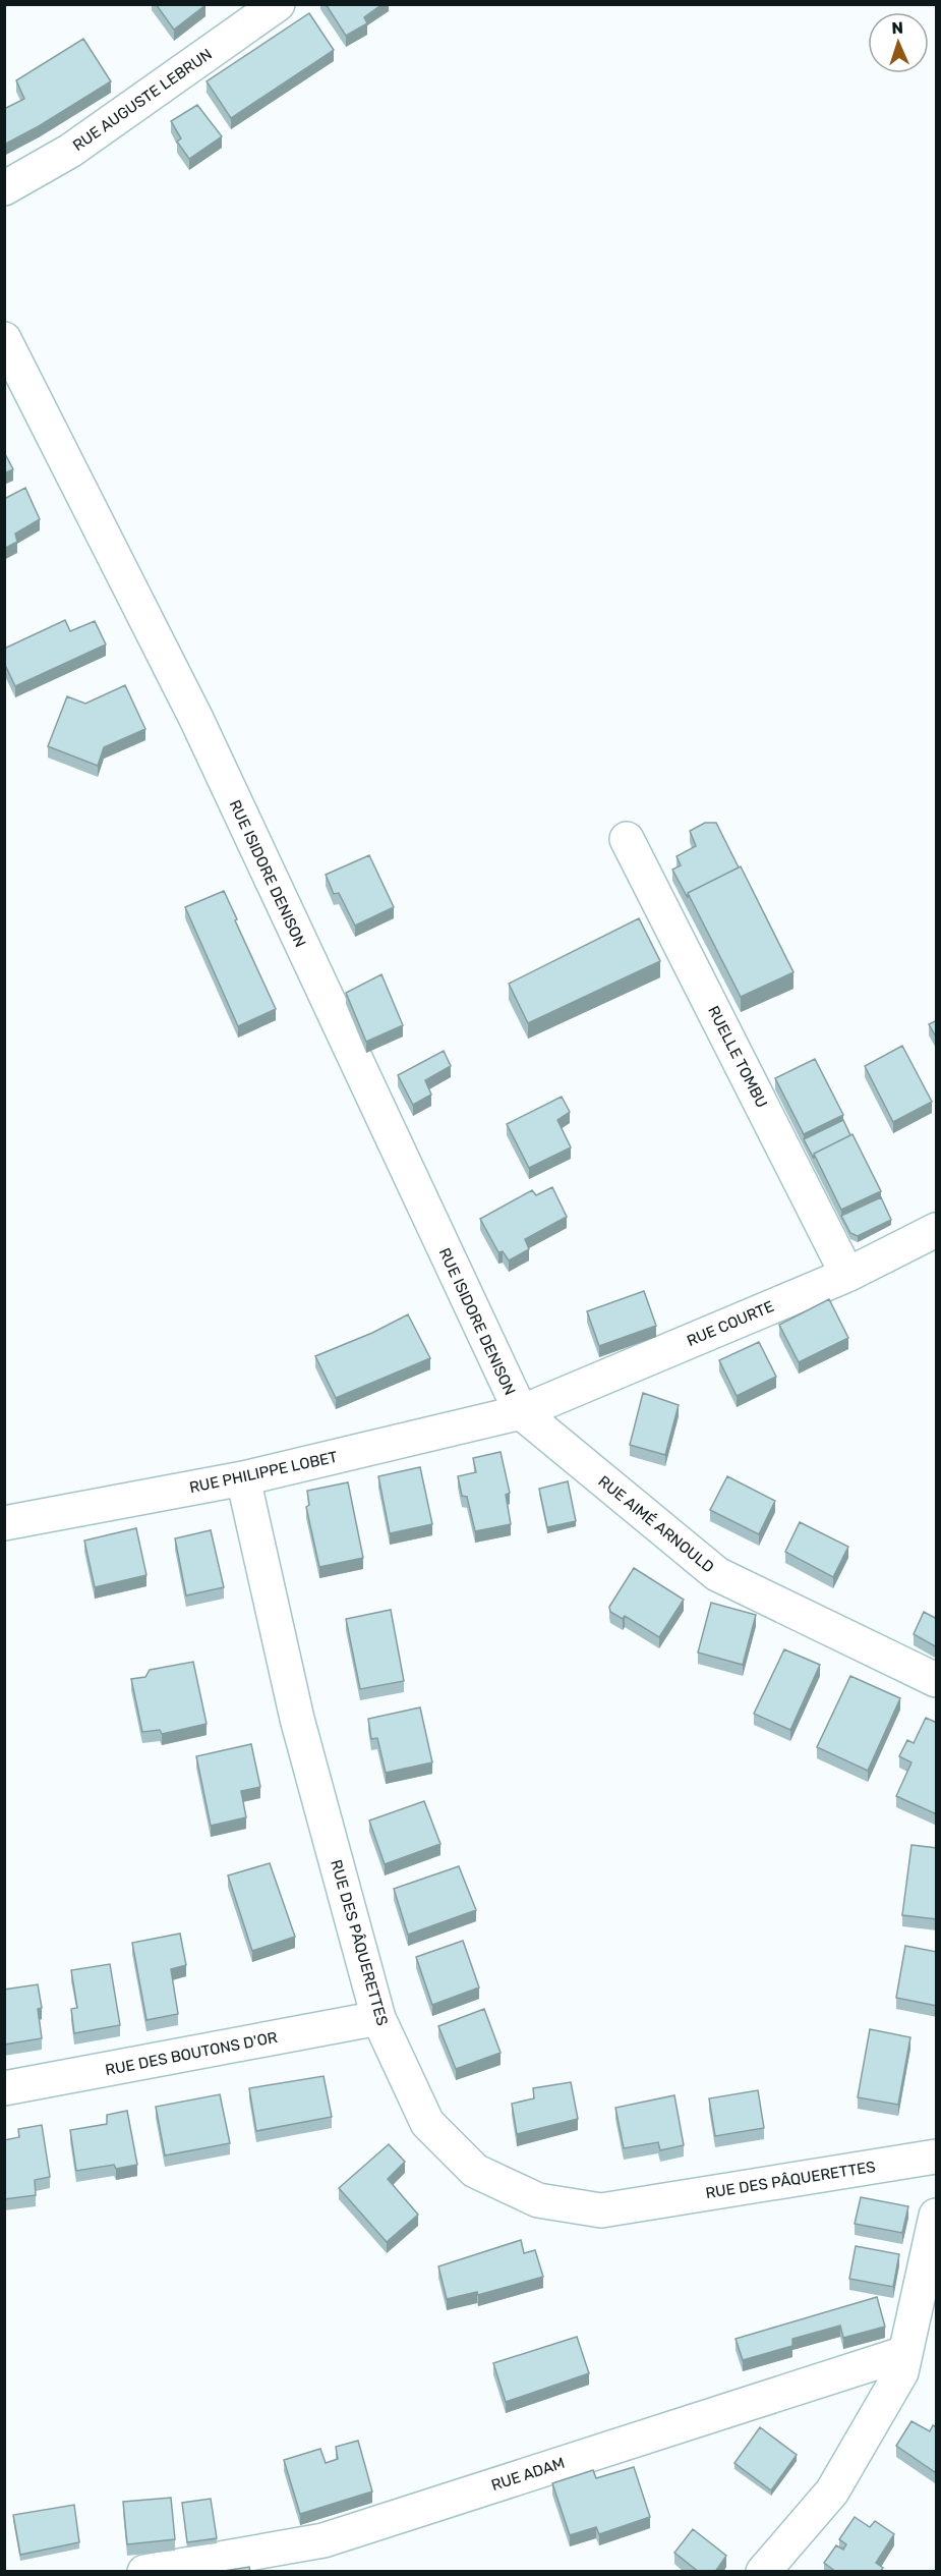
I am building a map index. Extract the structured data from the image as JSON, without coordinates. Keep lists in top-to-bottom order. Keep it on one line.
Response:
{"streets":{"street":["RUE AUGUSTE LEBRUN","RUE ISIDORE DENISON","RUELLE TOMBU","RUE COURTE","RUE PHILIPPE LOBET","RUE AIMÉ ARNOULD","RUE DES PÂQUERETTES","RUE DES BOUTONS D'OR","RUE ADAM"]},"crossings":[["RUE ISIDORE DENISON","RUE COURTE"],["RUE ISIDORE DENISON","RUE PHILIPPE LOBET"],["RUE ISIDORE DENISON","RUE AIMÉ ARNOULD"],["RUELLE TOMBU","RUE COURTE"],["RUE COURTE","RUE PHILIPPE LOBET"],["RUE COURTE","RUE AIMÉ ARNOULD"],["RUE PHILIPPE LOBET","RUE AIMÉ ARNOULD"],["RUE PHILIPPE LOBET","RUE DES PÂQUERETTES"],["RUE DES PÂQUERETTES","RUE DES BOUTONS D'OR"]],"north":"top"}
